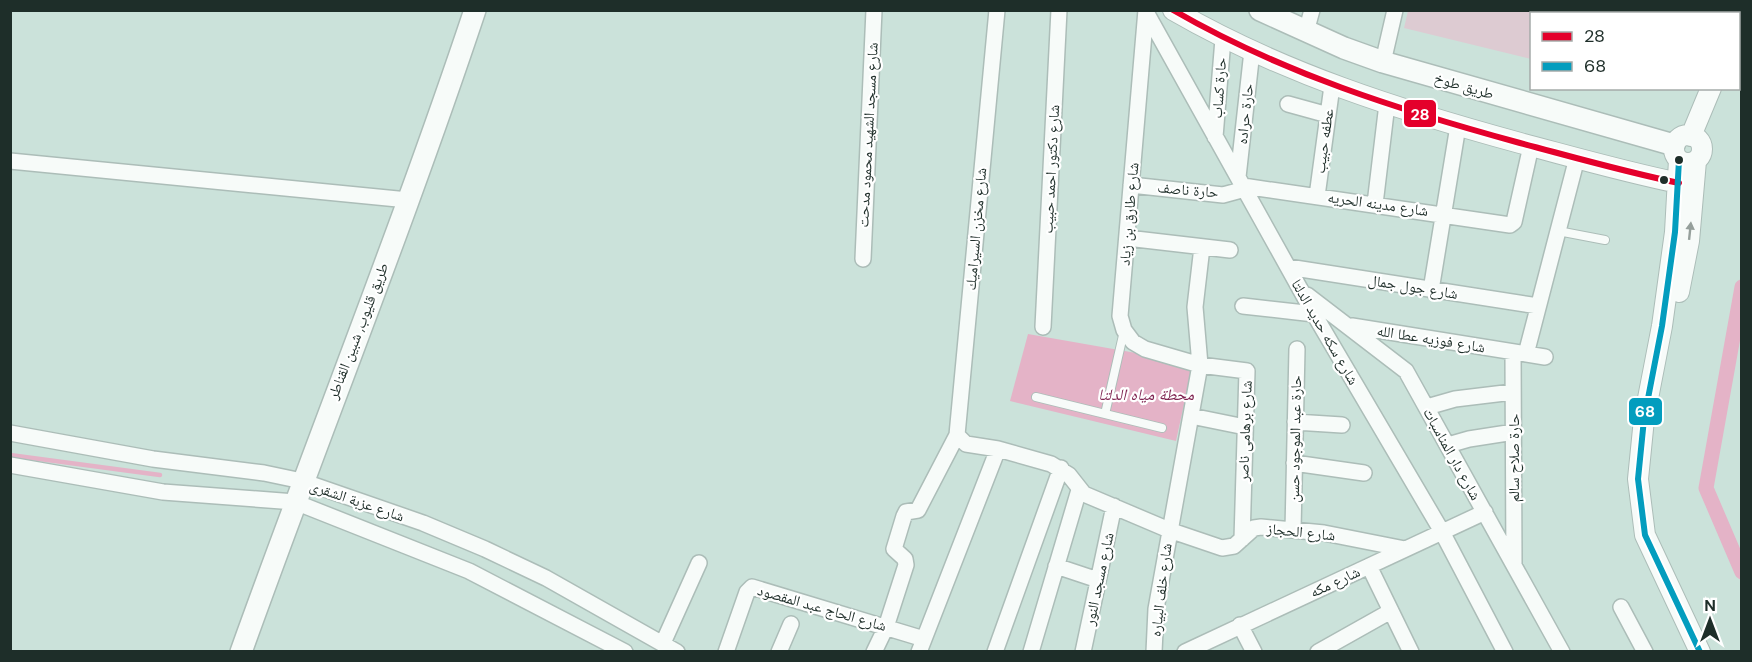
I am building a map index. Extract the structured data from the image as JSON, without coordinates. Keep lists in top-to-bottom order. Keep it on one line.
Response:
{"streets":{"main road":["طريق طوخ","طريق قليوب, شبين القناطر"],"street":["حارة كساب","حارة حراده","شارع مسجد الشهيد محمود مدحت","عطفه حبيب","شارع دكتور احمد حبيب","حارة ناصف","شارع مدينه الحريه","شارع طارق بن زياد","شارع مخزن السيراميك","شارع جول جمال","شارع سكه حديد الدلتا","شارع فوزيه عطا الله","شارع برهامى ناصر","حارة عبد الموجود حسن","شارع دار المناسبات","حارة صلاح سالم","شارع عزبة الشقرى","شارع الحجاز","شارع مسجد النور","شارع مكه","شارع خلف البياره","شارع الحاج عبد المقصود"]},"crossings":[["حارة كساب","شارع سكه حديد الدلتا"],["حارة حراده","حارة ناصف"],["حارة حراده","شارع مدينه الحريه"],["حارة حراده","شارع سكه حديد الدلتا"],["عطفه حبيب","شارع مدينه الحريه"],["حارة ناصف","شارع مدينه الحريه"],["حارة ناصف","شارع طارق بن زياد"],["حارة ناصف","شارع سكه حديد الدلتا"],["شارع مدينه الحريه","شارع سكه حديد الدلتا"],["شارع طارق بن زياد","شارع سكه حديد الدلتا"],["شارع جول جمال","شارع سكه حديد الدلتا"],["شارع جول جمال","حارة صلاح سالم"],["طريق قليوب, شبين القناطر","شارع عزبة الشقرى"],["شارع سكه حديد الدلتا","شارع دار المناسبات"],["شارع سكه حديد الدلتا","شارع مكه"],["شارع فوزيه عطا الله","شارع دار المناسبات"],["شارع فوزيه عطا الله","حارة صلاح سالم"],["شارع برهامى ناصر","شارع الحجاز"],["شارع برهامى ناصر","شارع خلف البياره"],["حارة عبد الموجود حسن","شارع الحجاز"],["شارع دار المناسبات","حارة صلاح سالم"],["شارع دار المناسبات","شارع مكه"],["شارع الحجاز","شارع مكه"],["شارع الحجاز","شارع خلف البياره"]],"water":["محطة مياه الدلتا"],"lines":["transit line 28","transit line 68"],"legend":["28","68"],"north":"top"}
